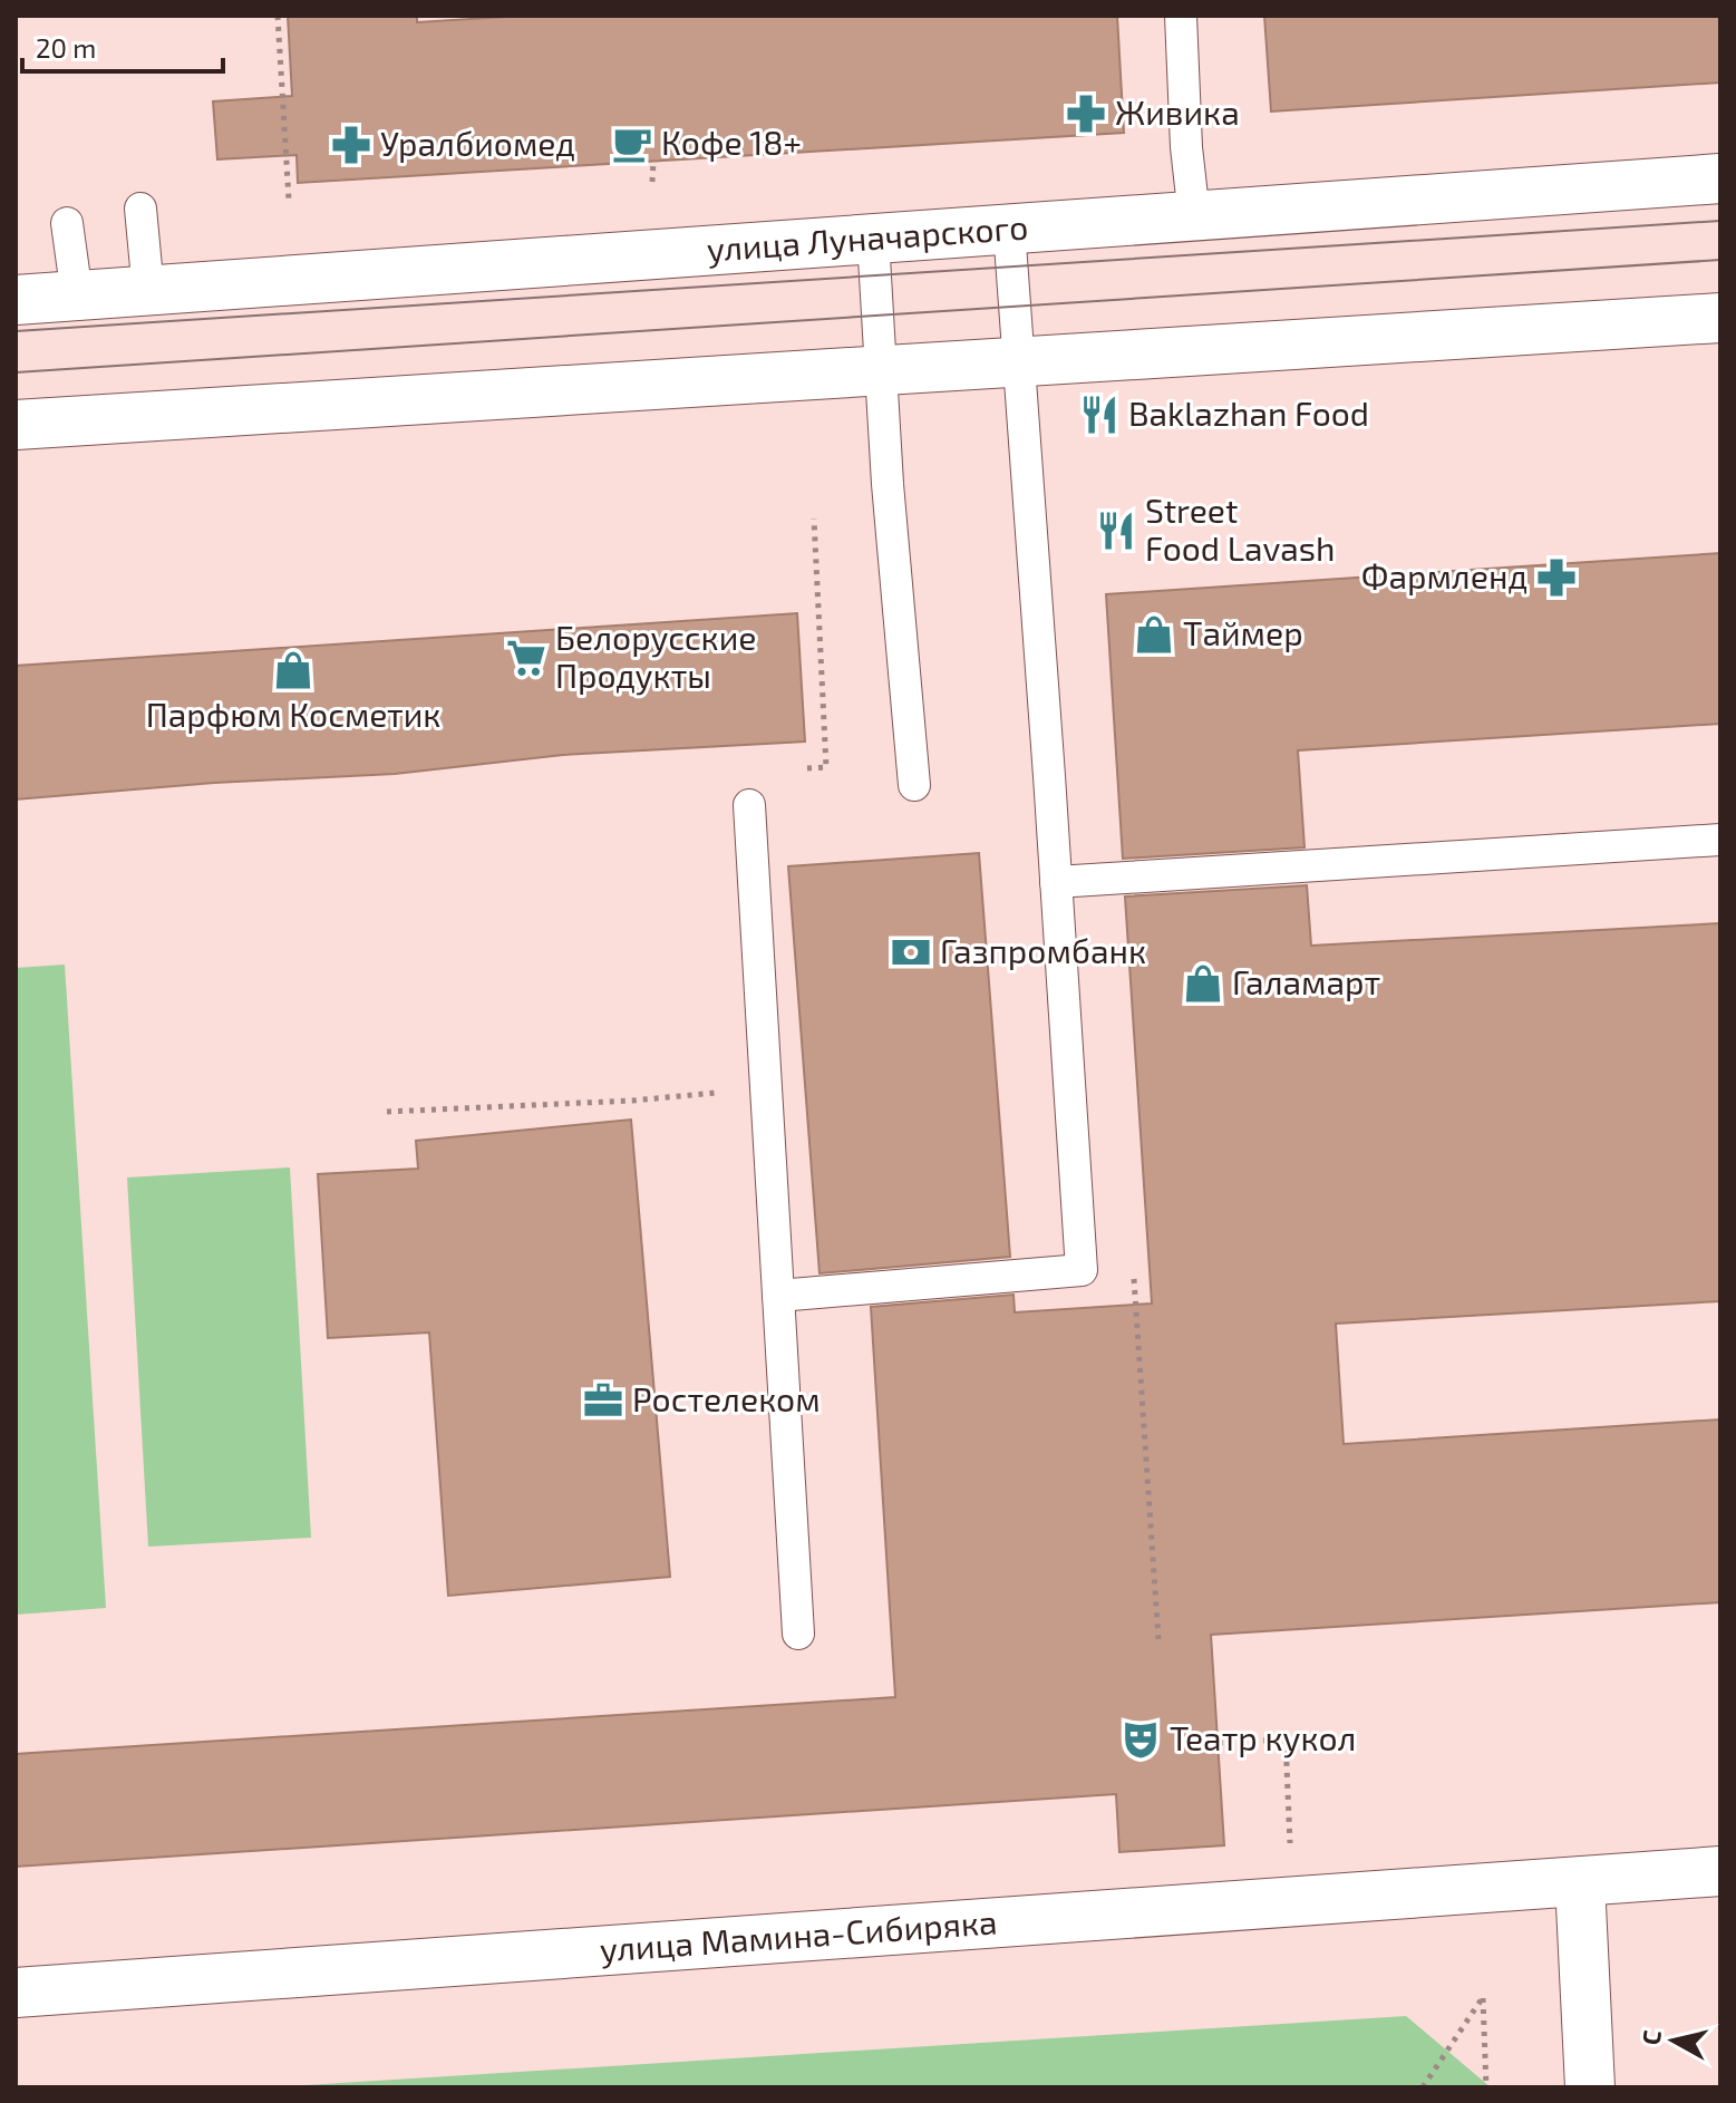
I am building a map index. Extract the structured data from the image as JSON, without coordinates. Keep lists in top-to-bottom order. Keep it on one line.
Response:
{"streets":{"main road":["улица Луначарского","улица Мамина-Сибиряка"]},"places":{"pharmacy":["Живика","Уралбиомед","Фармленд"],"cafe":["Кофе 18+"],"restaurant":["Baklazhan Food","Street Food Lavash"],"shop":["Таймер","Парфюм Косметик","Галамарт"],"supermarket":["Белорусские Продукты"],"bank":["Газпромбанк"],"office":["Ростелеком"],"theatre":["Театр кукол"]},"scale_bar":"20 m","north":"left"}
